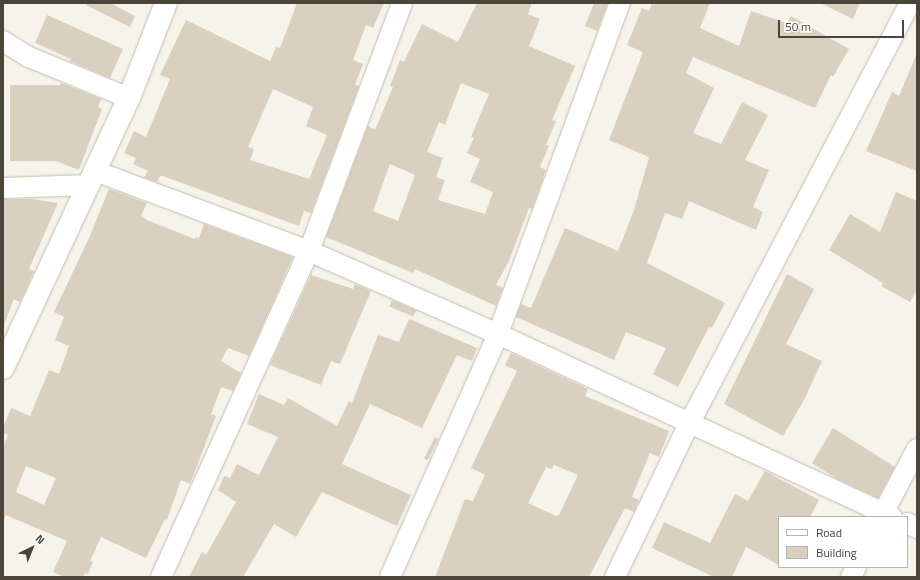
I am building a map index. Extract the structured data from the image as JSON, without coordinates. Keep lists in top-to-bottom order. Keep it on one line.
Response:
{"legend":["Road","Building"],"scale_bar":"50 m","north":"top right"}
